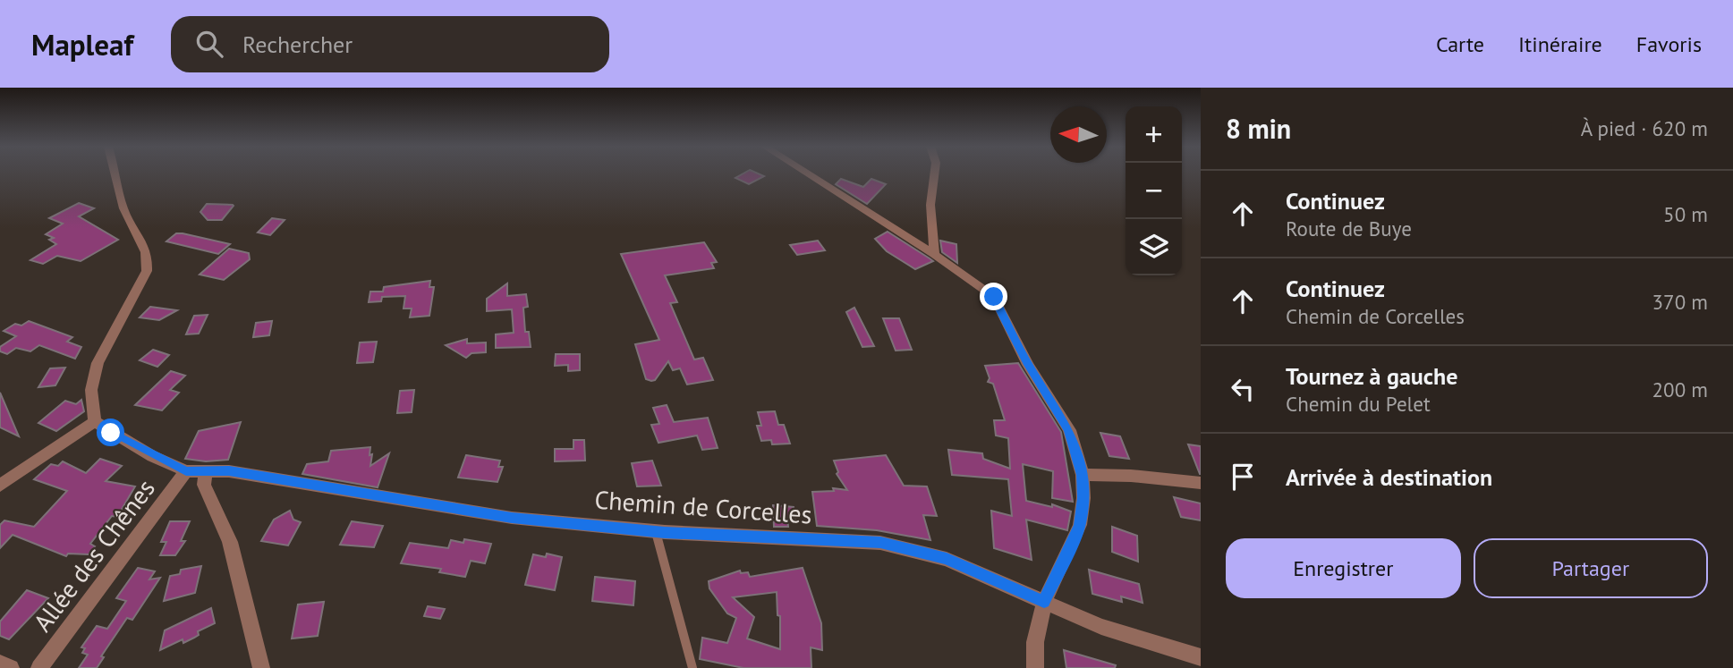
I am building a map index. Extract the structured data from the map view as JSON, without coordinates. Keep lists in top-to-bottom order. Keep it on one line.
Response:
{"streets":{"street":["Chemin de Corcelles","Allée des Chênes"]},"crossings":[["Chemin de Corcelles","Allée des Chênes"]],"north":"left","page":{"header":"Mapleaf","search":"Rechercher","nav":["Carte","Itinéraire","Favoris"],"heading":["8 min","À pied · 620 m"],"map_buttons":["+","−"],"list":[["Continuez","Route de Buye","50 m"],["Continuez","Chemin de Corcelles","370 m"],["Tournez à gauche","Chemin du Pelet","200 m"],"Arrivée à destination"],"buttons":["Enregistrer","Partager"]}}
